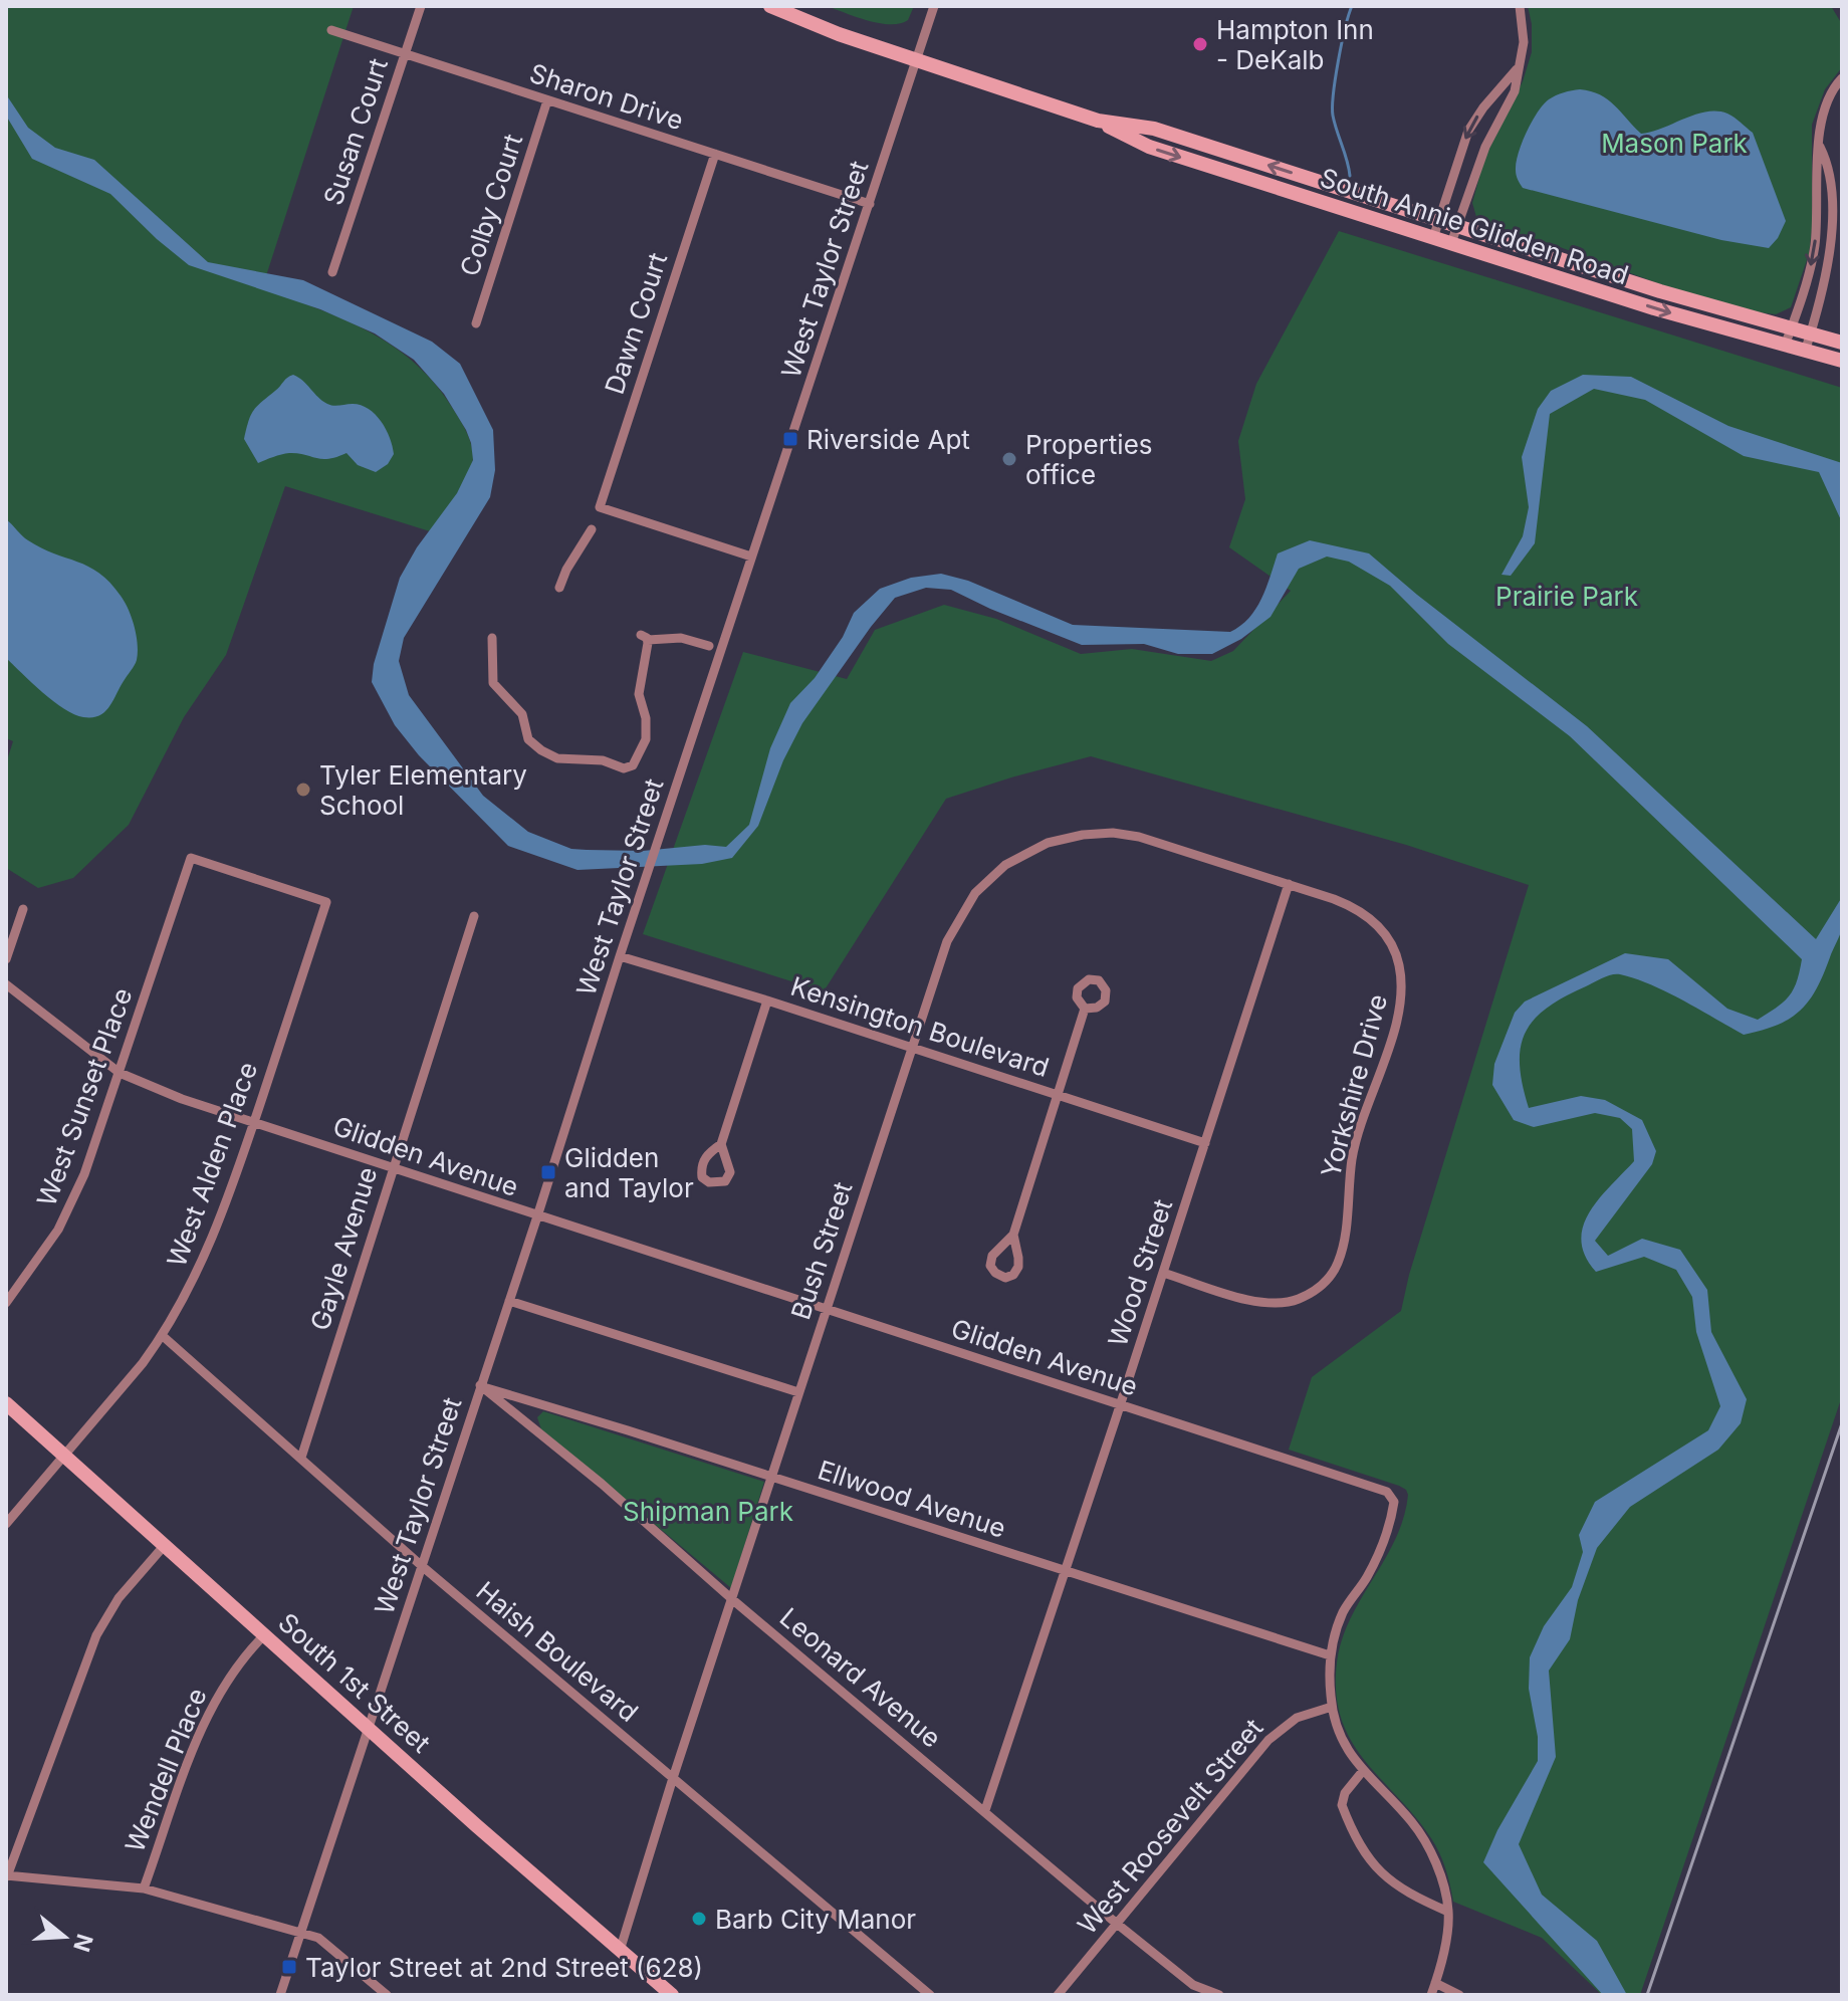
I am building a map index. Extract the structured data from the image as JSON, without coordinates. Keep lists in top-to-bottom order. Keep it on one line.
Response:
{"streets":{"main road":["South Annie Glidden Road","South 1st Street"],"street":["Sharon Drive","Susan Court","Colby Court","West Taylor Street","Dawn Court","Kensington Boulevard","Yorkshire Drive","West Sunset Place","Glidden Avenue","West Alden Place","Gayle Avenue","Bush Street","Wood Street","Ellwood Avenue","Haish Boulevard","Leonard Avenue","Wendell Place","West Roosevelt Street"]},"crossings":[["Sharon Drive","Susan Court"],["Sharon Drive","Colby Court"],["Sharon Drive","West Taylor Street"],["Sharon Drive","Dawn Court"],["South Annie Glidden Road","West Taylor Street"],["West Taylor Street","Dawn Court"],["West Taylor Street","Kensington Boulevard"],["West Taylor Street","Glidden Avenue"],["West Taylor Street","Ellwood Avenue"],["West Taylor Street","Haish Boulevard"],["West Taylor Street","Leonard Avenue"],["West Taylor Street","South 1st Street"],["Kensington Boulevard","Bush Street"],["Kensington Boulevard","Wood Street"],["Yorkshire Drive","Bush Street"],["Yorkshire Drive","Wood Street"],["West Sunset Place","Glidden Avenue"],["West Sunset Place","West Alden Place"],["Glidden Avenue","West Alden Place"],["Glidden Avenue","Gayle Avenue"],["Glidden Avenue","Bush Street"],["Glidden Avenue","Wood Street"],["Glidden Avenue","Ellwood Avenue"],["West Alden Place","Haish Boulevard"],["West Alden Place","South 1st Street"],["Gayle Avenue","Haish Boulevard"],["Bush Street","Wood Street"],["Bush Street","Ellwood Avenue"],["Bush Street","Haish Boulevard"],["Bush Street","Leonard Avenue"],["Bush Street","South 1st Street"],["Wood Street","Ellwood Avenue"],["Wood Street","Leonard Avenue"],["Ellwood Avenue","Leonard Avenue"],["Leonard Avenue","West Roosevelt Street"],["South 1st Street","Wendell Place"]],"parks":["Mason Park","Prairie Park","Shipman Park"],"places":{"other":["Hampton Inn - DeKalb","Properties office","Tyler Elementary School","Barb City Manor"],"transit":["Riverside Apt","Glidden and Taylor","Taylor Street at 2nd Street (628)"]},"north":"right"}
